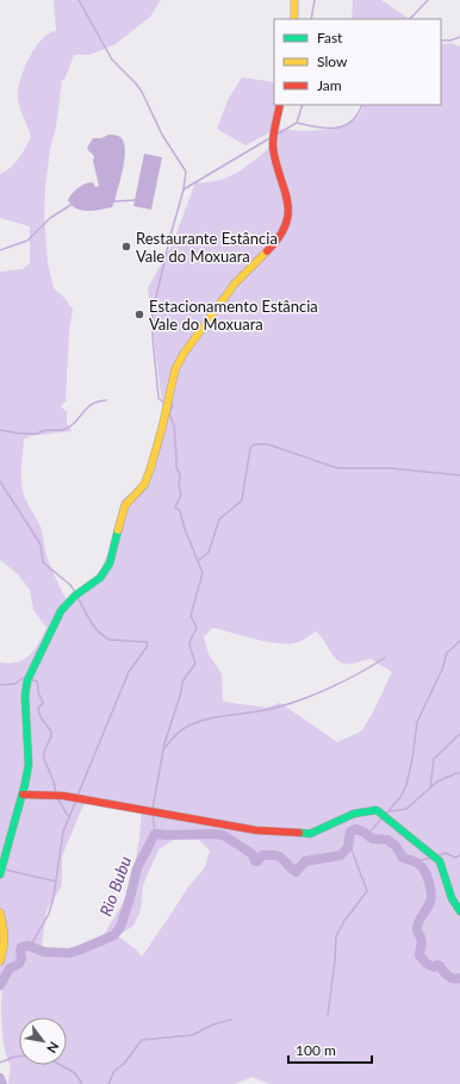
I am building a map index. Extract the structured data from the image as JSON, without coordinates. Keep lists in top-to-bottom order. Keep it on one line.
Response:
{"water":["Rio Bubu"],"places":["Restaurante Estância Vale do Moxuara","Estacionamento Estância Vale do Moxuara"],"legend":["Fast","Slow","Jam"],"scale_bar":"100 m","north":"bottom right"}
